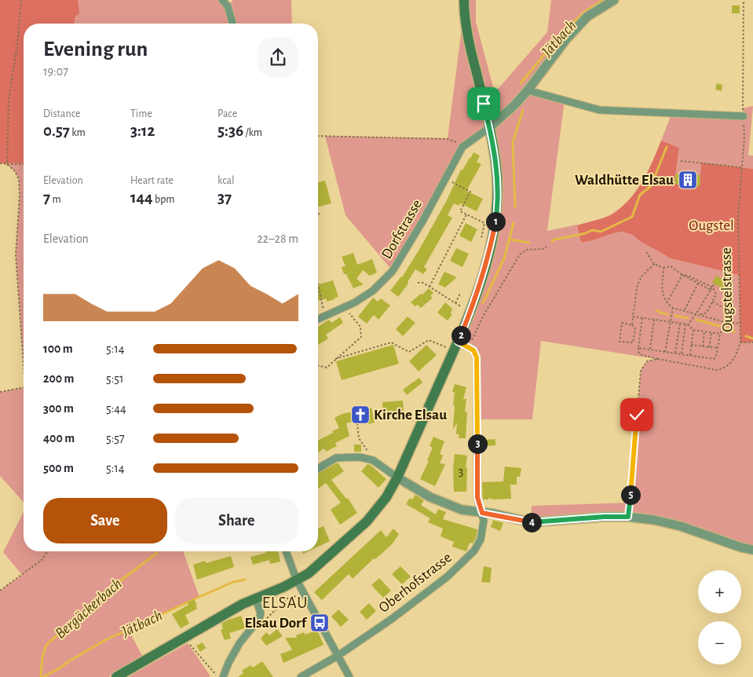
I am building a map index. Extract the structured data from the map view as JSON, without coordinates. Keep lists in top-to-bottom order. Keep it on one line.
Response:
{"streets":{"street":["Dorfstrasse","Oberhofstrasse"],"path":["Ougstelstrasse"]},"districts":["ELSAU"],"water":["Jätbach","Bergäckerbach"],"parks":["Ougstel"],"places":{"building":["Waldhütte Elsau"],"church":["Kirche Elsau"],"bus stop":["Elsau Dorf"]},"house_numbers":["3"],"page":{"heading":["Evening run","19:07"],"stats":[["Distance","0.57 km"],["Time","3:12"],["Pace","5:36 /km"],["Elevation","7 m"],["Heart rate","144 bpm"],["kcal","37"]],"pins":["1","2","3","5","4"],"chart":["Elevation","22–28 m"],"list":[{"name":"100 m","note":"5:14"},{"name":"200 m","note":"5:51"},{"name":"300 m","note":"5:44"},{"name":"400 m","note":"5:57"},{"name":"500 m","note":"5:14"}],"buttons":["Save","Share"],"map_buttons":["+","−"]}}
